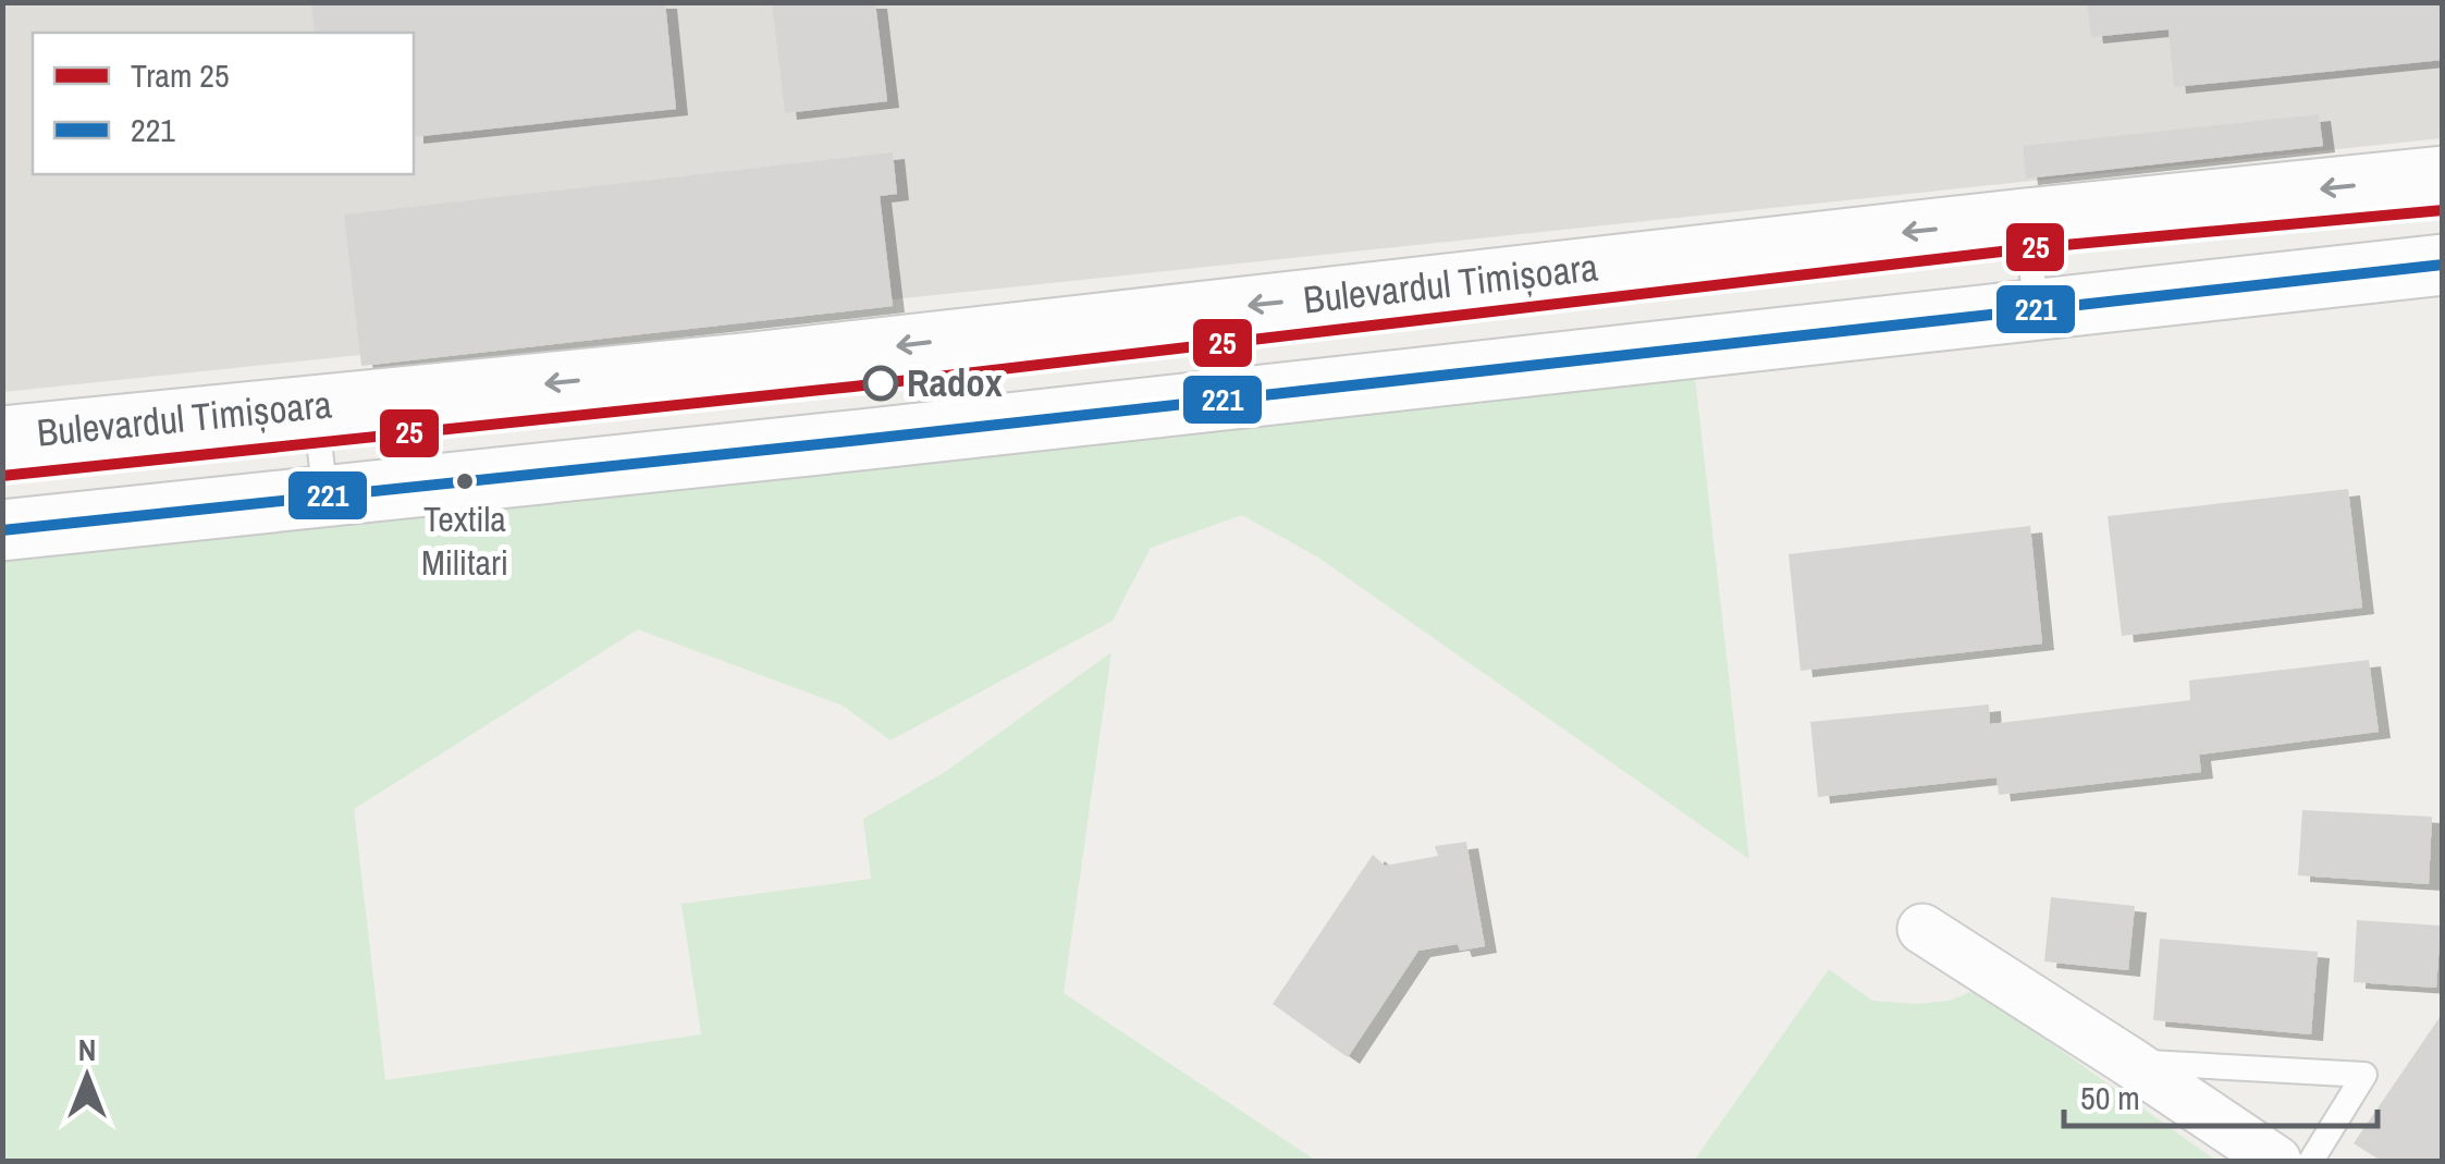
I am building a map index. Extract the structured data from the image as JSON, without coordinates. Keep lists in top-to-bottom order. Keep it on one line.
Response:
{"streets":{"main road":["Bulevardul Timișoara"]},"places":["Radox","Textila Militari"],"lines":["tram line 25","transit line 221"],"legend":["Tram 25","221"],"scale_bar":"50 m","north":"top"}
